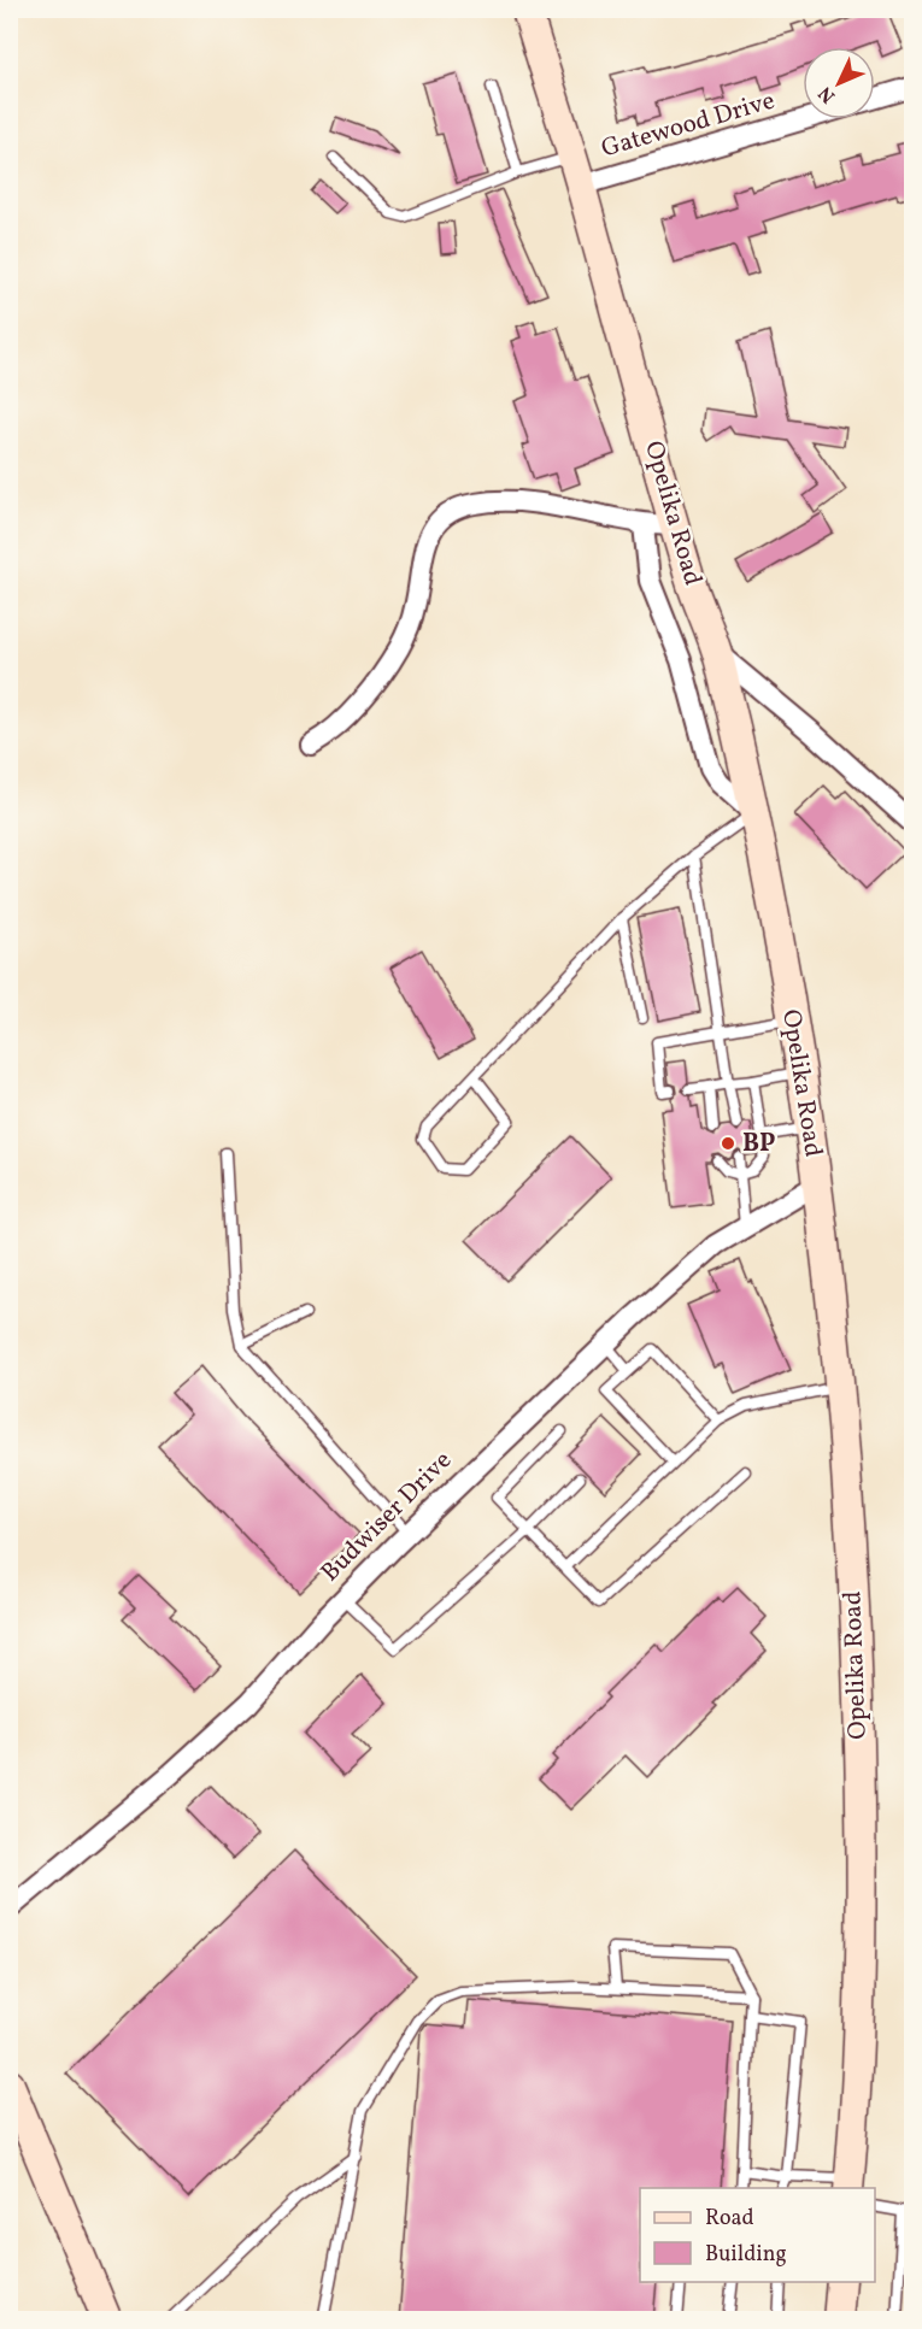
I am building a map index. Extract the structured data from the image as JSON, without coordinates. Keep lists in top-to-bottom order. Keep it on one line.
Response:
{"streets":{"main road":["Opelika Road"],"street":["Gatewood Drive","Budwiser Drive"]},"crossings":[["Gatewood Drive","Opelika Road"],["Opelika Road","Budwiser Drive"]],"places":["BP"],"legend":["Road","Building"],"north":"bottom left"}
